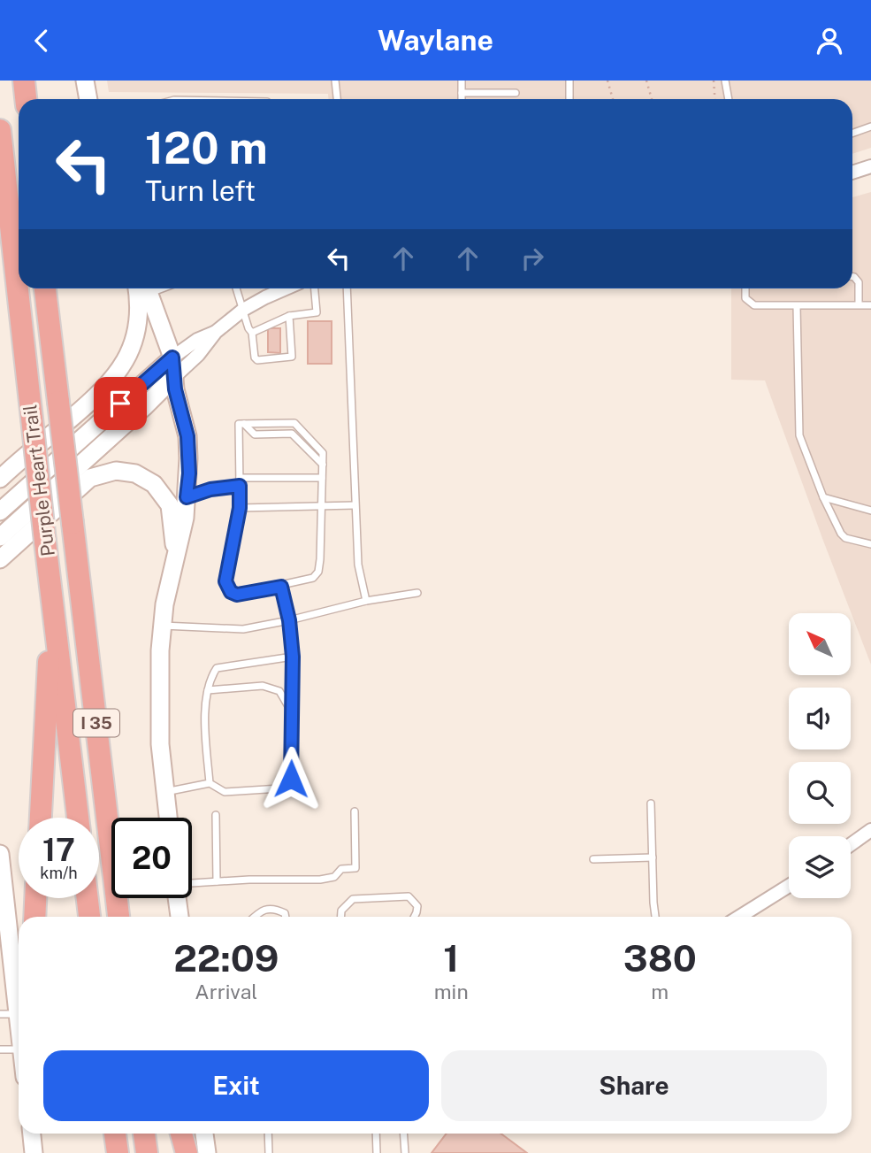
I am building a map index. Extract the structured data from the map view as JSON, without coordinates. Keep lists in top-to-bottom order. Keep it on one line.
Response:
{"streets":{"highway":["Purple Heart Trail","I 35"]},"north":"top left","page":{"header":"Waylane","turn":["120 m","Turn left"],"speed":"17 km/h","limit":"20","eta":["22:09","Arrival","1","min","380","m"],"buttons":["Exit","Share"]}}
